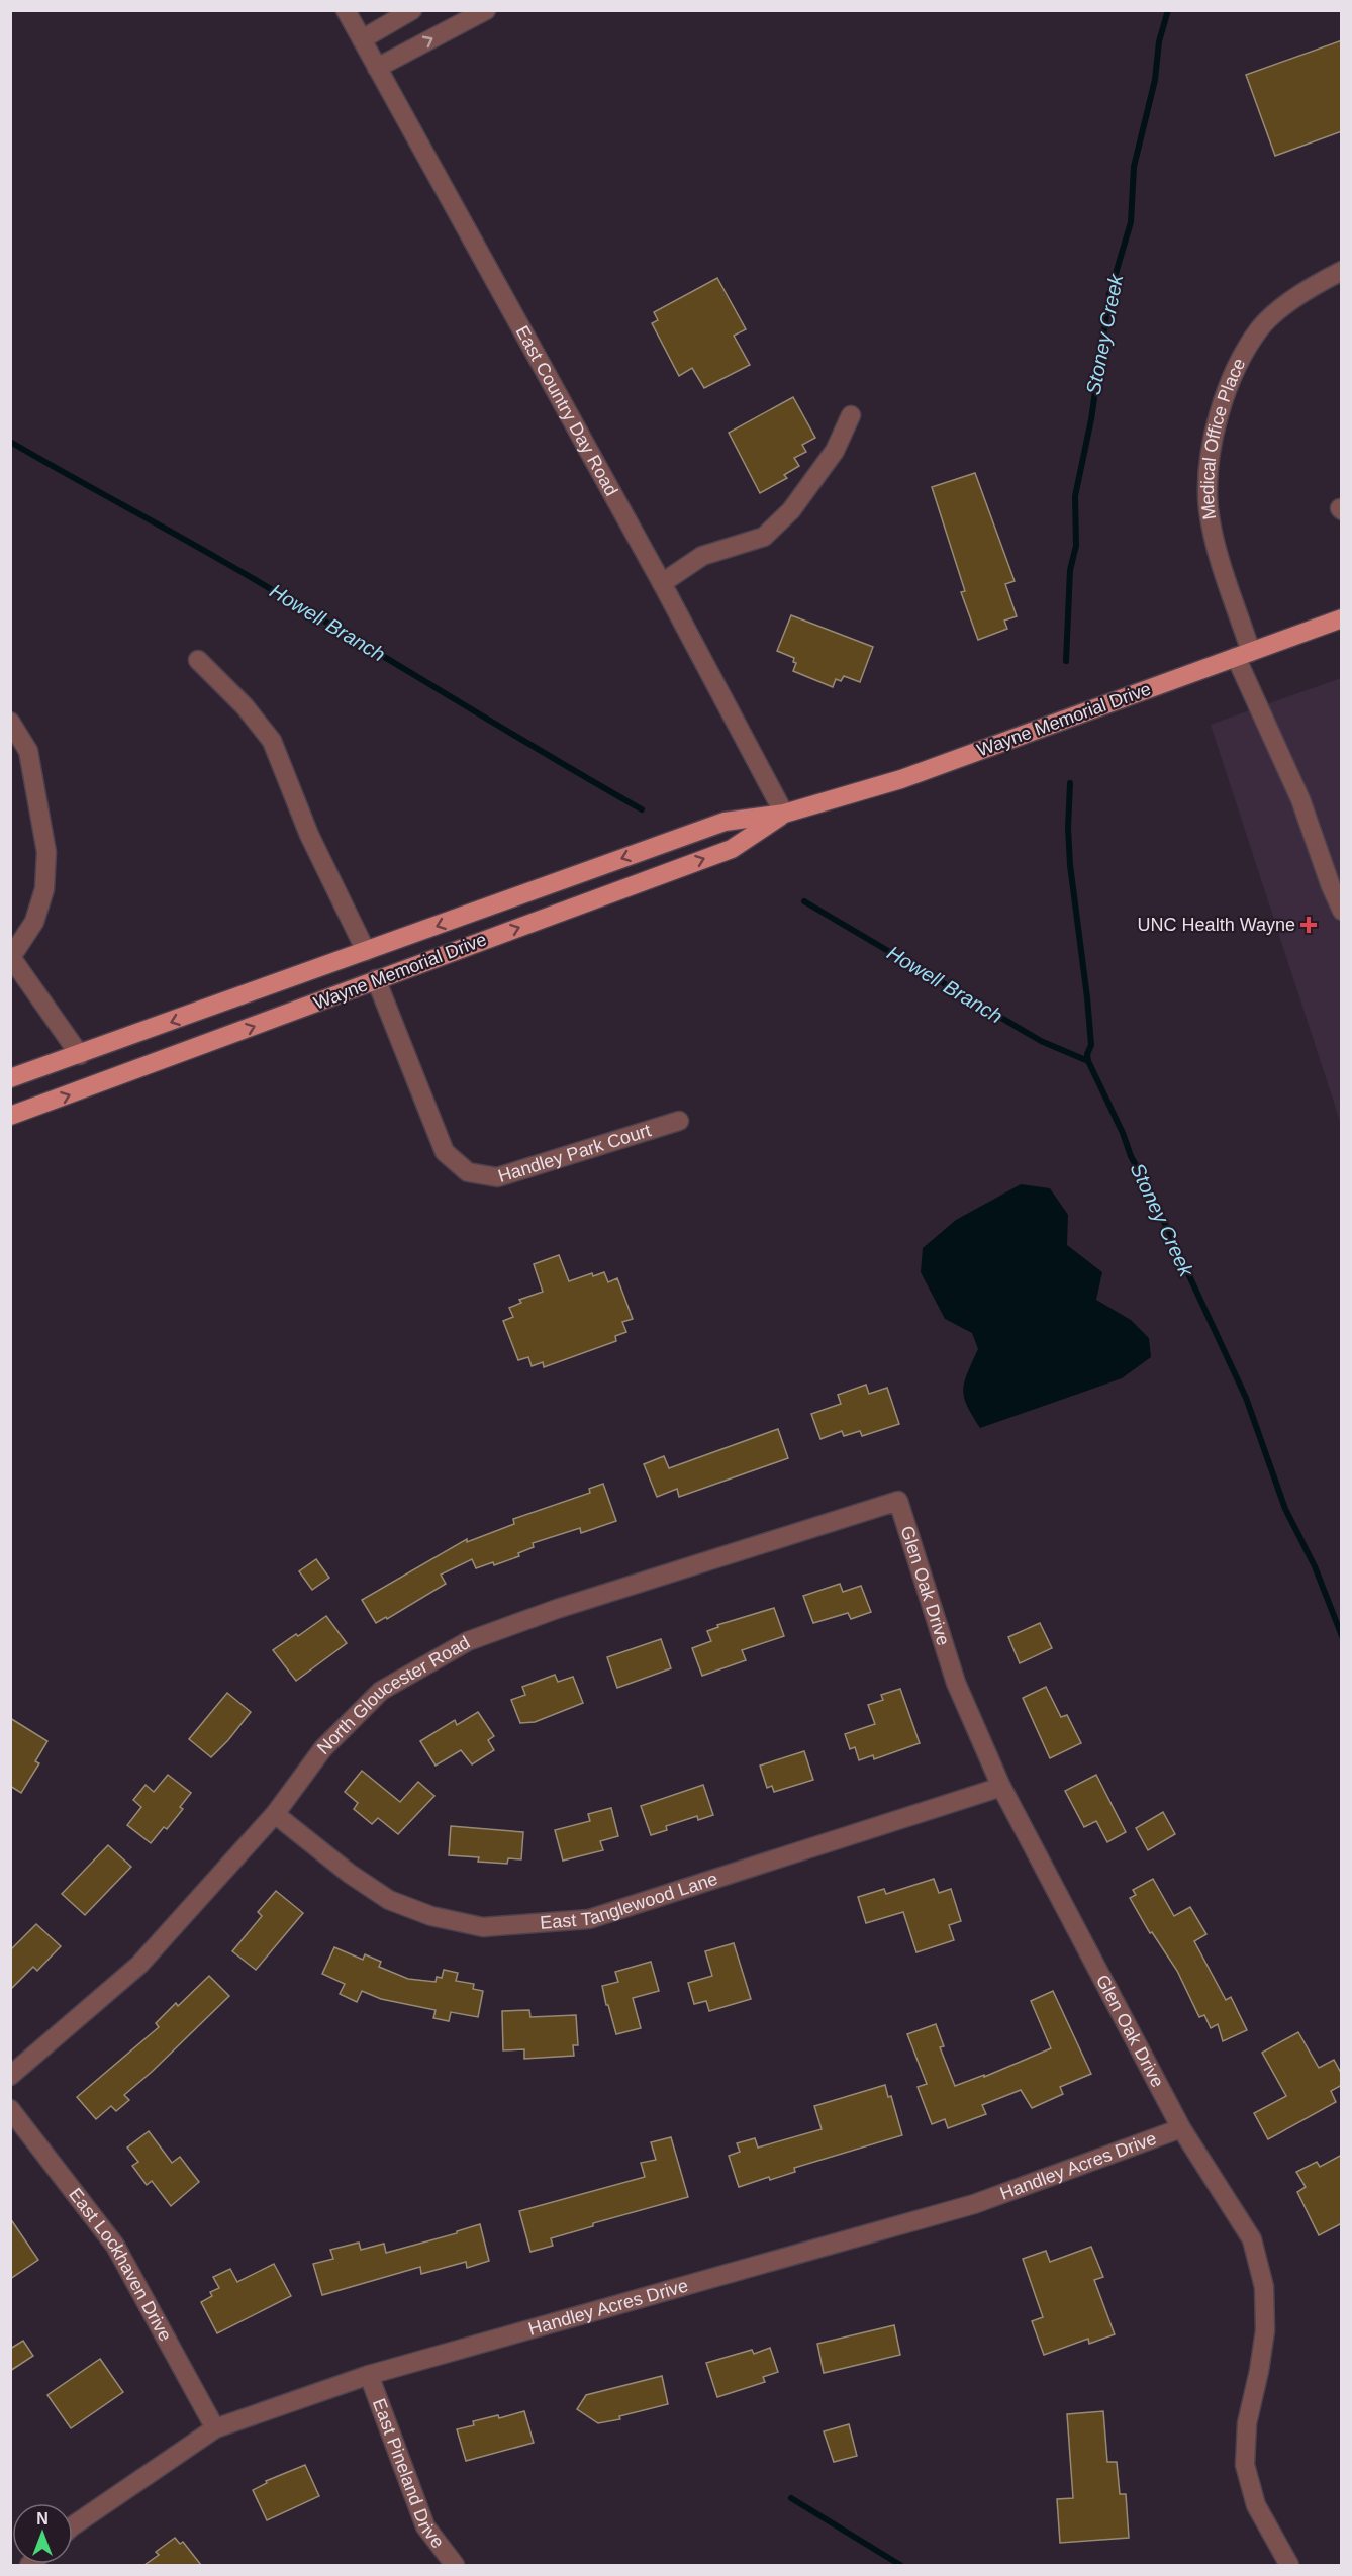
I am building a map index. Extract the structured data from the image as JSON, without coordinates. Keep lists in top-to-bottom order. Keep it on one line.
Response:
{"streets":{"main road":["Wayne Memorial Drive"],"street":["East Country Day Road","Medical Office Place","Handley Park Court","Glen Oak Drive","North Gloucester Road","East Tanglewood Lane","Handley Acres Drive","East Lockhaven Drive","East Pineland Drive"]},"crossings":[["East Country Day Road","Wayne Memorial Drive"],["Medical Office Place","Wayne Memorial Drive"],["Wayne Memorial Drive","Handley Park Court"],["Glen Oak Drive","North Gloucester Road"],["Glen Oak Drive","East Tanglewood Lane"],["Glen Oak Drive","Handley Acres Drive"],["North Gloucester Road","East Tanglewood Lane"],["Handley Acres Drive","East Lockhaven Drive"],["Handley Acres Drive","East Pineland Drive"]],"water":["Stoney Creek","Howell Branch"],"places":{"health":["UNC Health Wayne"]},"north":"top"}
